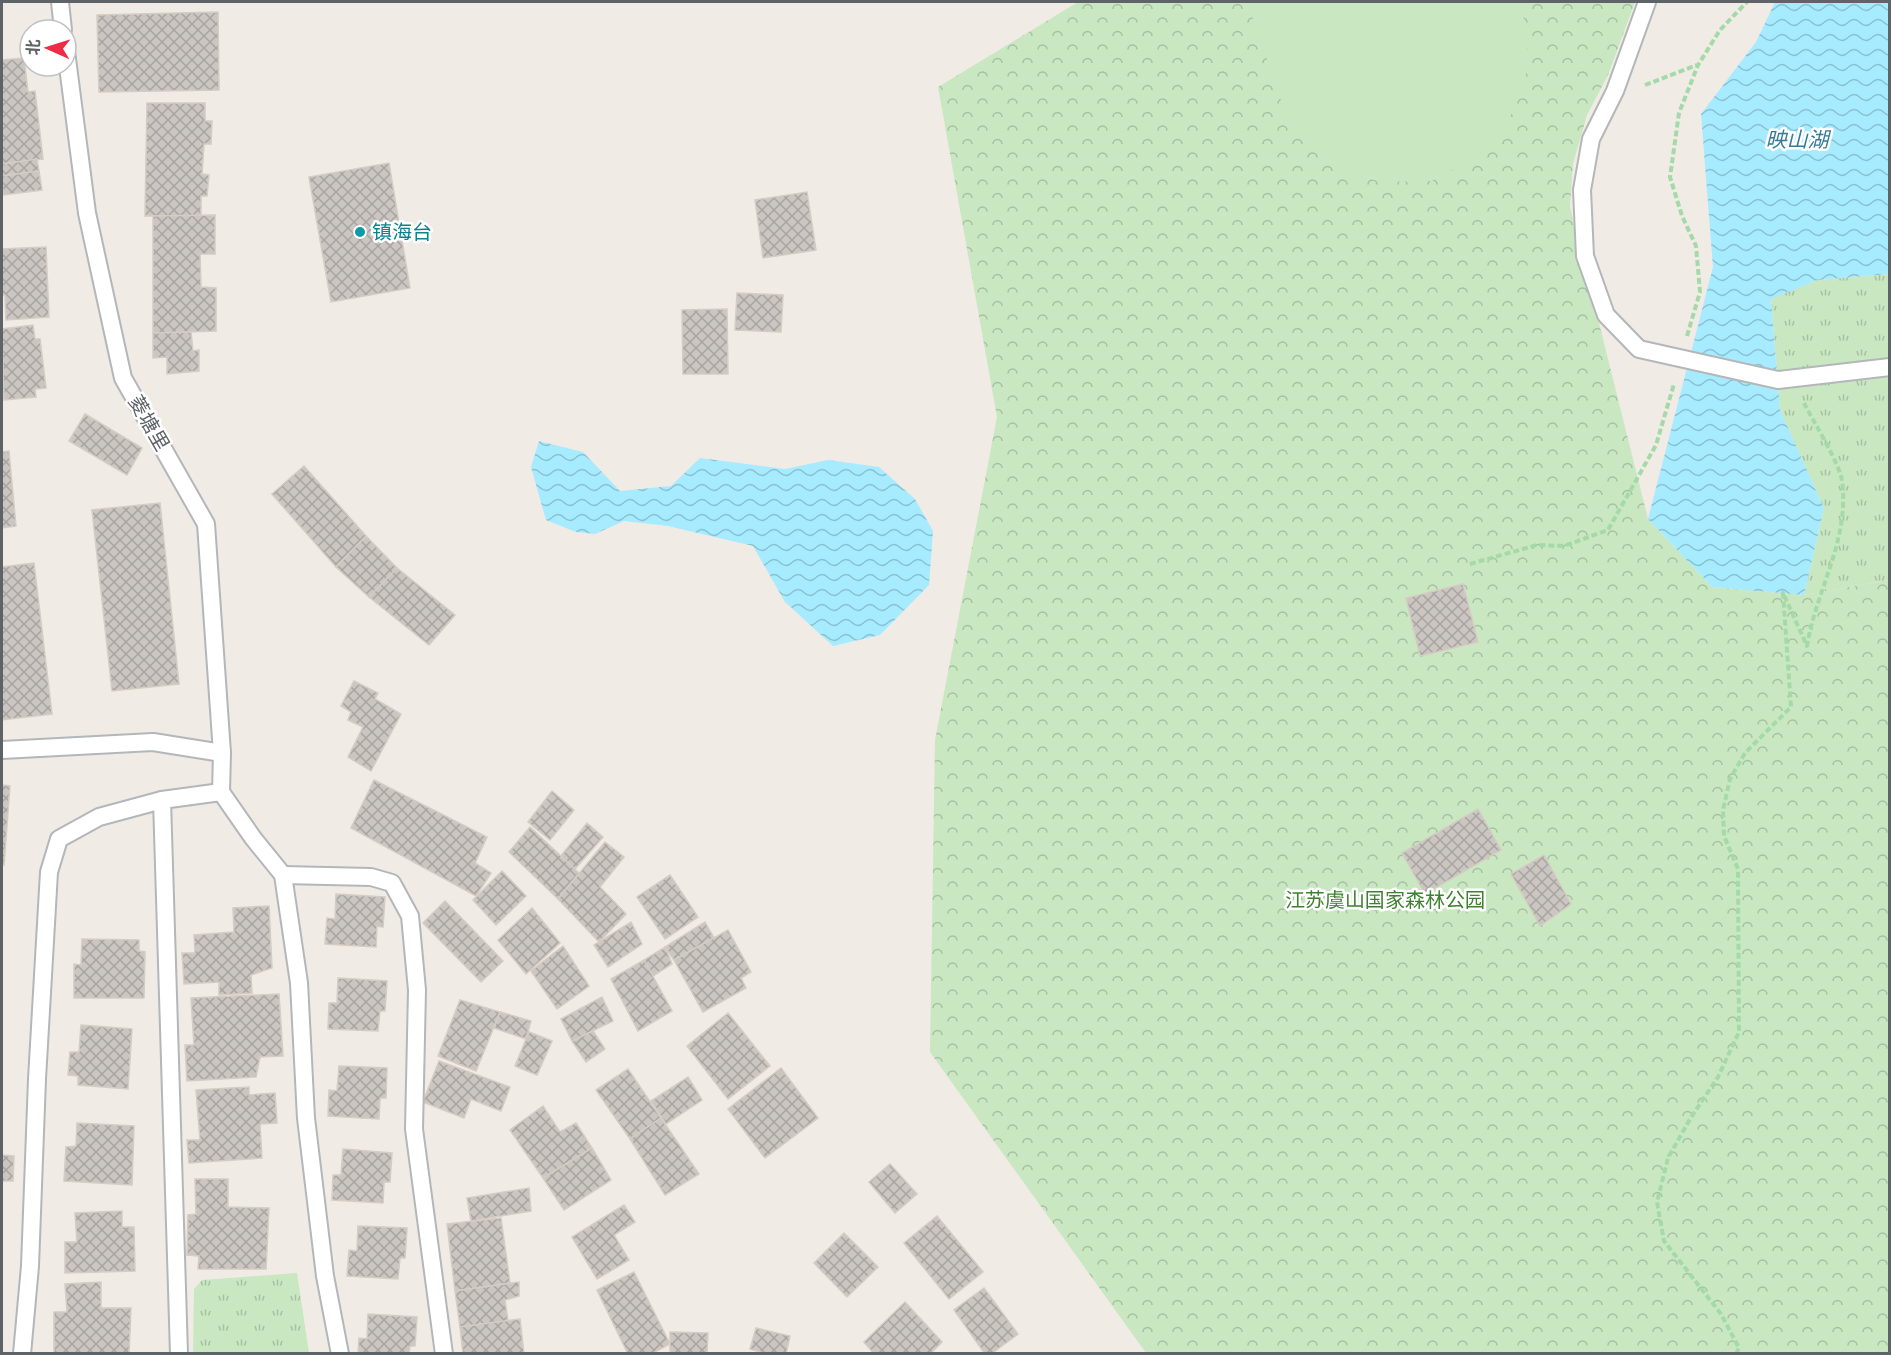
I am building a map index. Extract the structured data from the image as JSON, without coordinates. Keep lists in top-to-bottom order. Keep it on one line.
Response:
{"streets":{"lane":["菱塘里"]},"water":["映山湖"],"parks":["江苏虞山国家森林公园"],"places":["镇海台"],"north":"left"}
